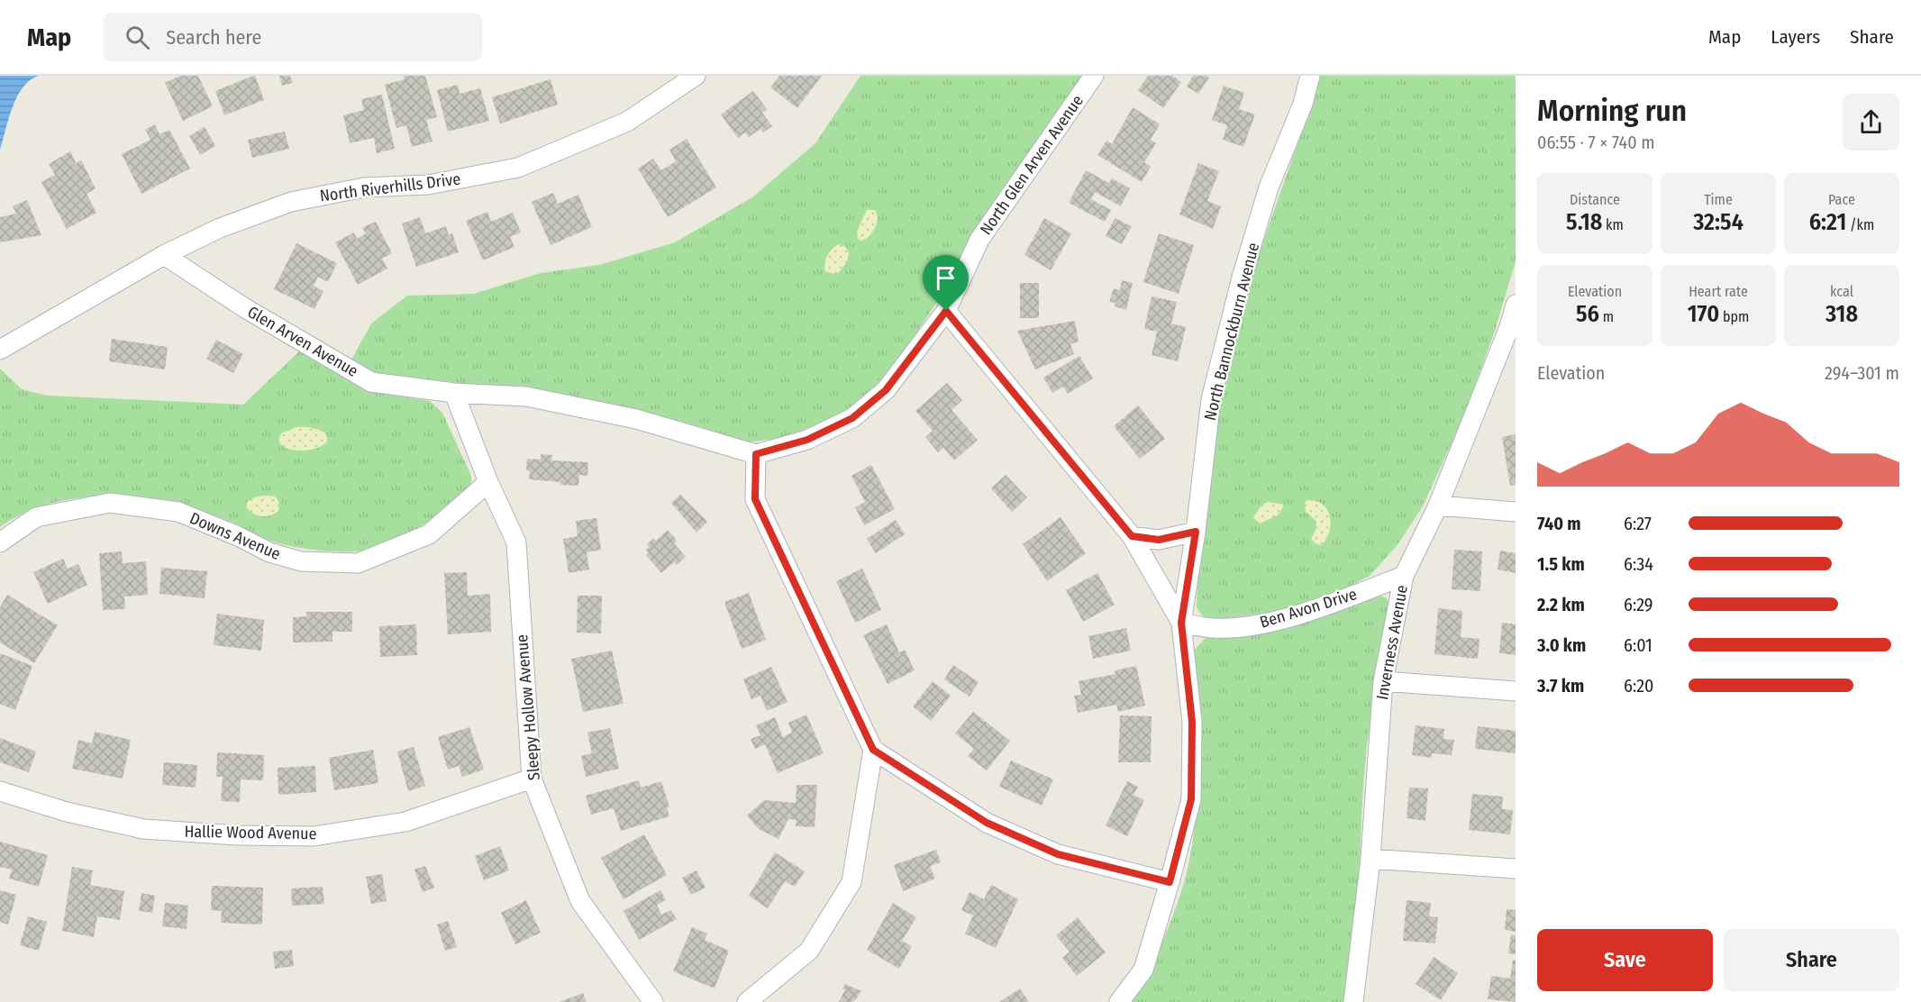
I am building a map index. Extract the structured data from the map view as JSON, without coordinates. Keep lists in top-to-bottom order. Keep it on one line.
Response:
{"streets":{"street":["North Glen Arven Avenue","North Riverhills Drive","North Bannockburn Avenue","Glen Arven Avenue","Downs Avenue","Ben Avon Drive","Inverness Avenue","Sleepy Hollow Avenue","Hallie Wood Avenue"]},"crossings":[["North Riverhills Drive","Glen Arven Avenue"],["North Bannockburn Avenue","Ben Avon Drive"],["Glen Arven Avenue","Sleepy Hollow Avenue"],["Downs Avenue","Sleepy Hollow Avenue"],["Ben Avon Drive","Inverness Avenue"],["Sleepy Hollow Avenue","Hallie Wood Avenue"]],"page":{"header":"Map","search":"Search here","nav":["Map","Layers","Share"],"heading":["Morning run","06:55 · 7 × 740 m"],"stats":[["Distance","5.18 km"],["Time","32:54"],["Pace","6:21 /km"],["Elevation","56 m"],["Heart rate","170 bpm"],["kcal","318"]],"chart":["Elevation","294–301 m"],"list":[{"name":"740 m","note":"6:27"},{"name":"1.5 km","note":"6:34"},{"name":"2.2 km","note":"6:29"},{"name":"3.0 km","note":"6:01"},{"name":"3.7 km","note":"6:20"}],"buttons":["Save","Share"]}}
